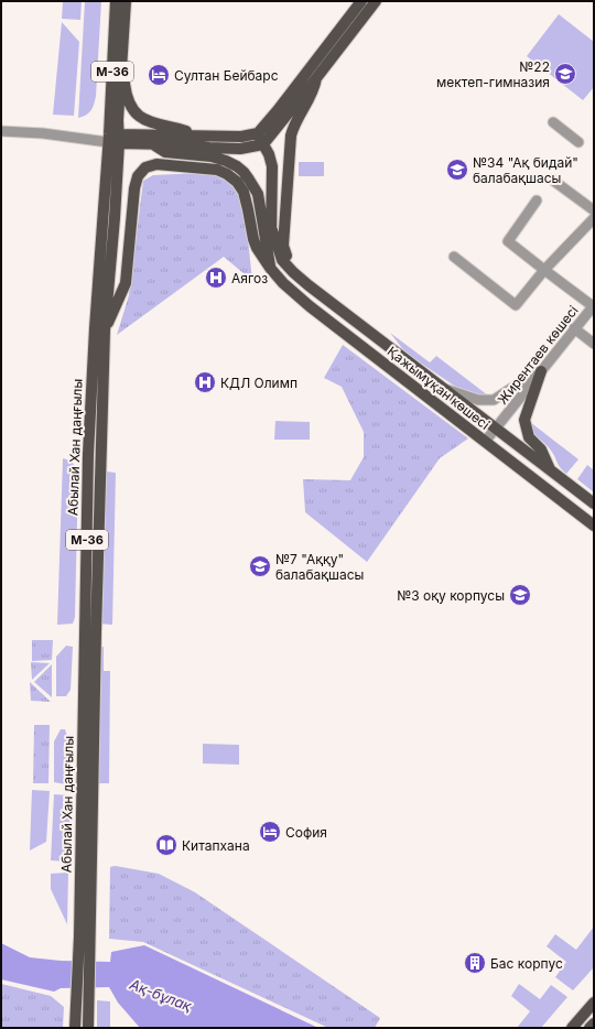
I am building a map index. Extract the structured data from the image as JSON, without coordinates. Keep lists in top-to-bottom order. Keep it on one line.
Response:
{"streets":{"main road":["M-36","Қажымұқан көшесі","Абылай Хан даңғылы"],"street":["Жирентаев көшесі"]},"crossings":[["Жирентаев көшесі","Қажымұқан көшесі"],["Қажымұқан көшесі","Абылай Хан даңғылы"]],"water":["Ақ-бұлақ"],"places":{"school or university":["№22 мектеп-гимназия","№34 \"Ақ бидай\" балабақшасы","№7 \"Аққу\" балабақшасы","№3 оқу корпусы"],"hotel":["Султан Бейбарс","София"],"hospital":["Аягоз","КДЛ Олимп"],"library":["Китапхана"],"building":["Бас корпус"]}}
